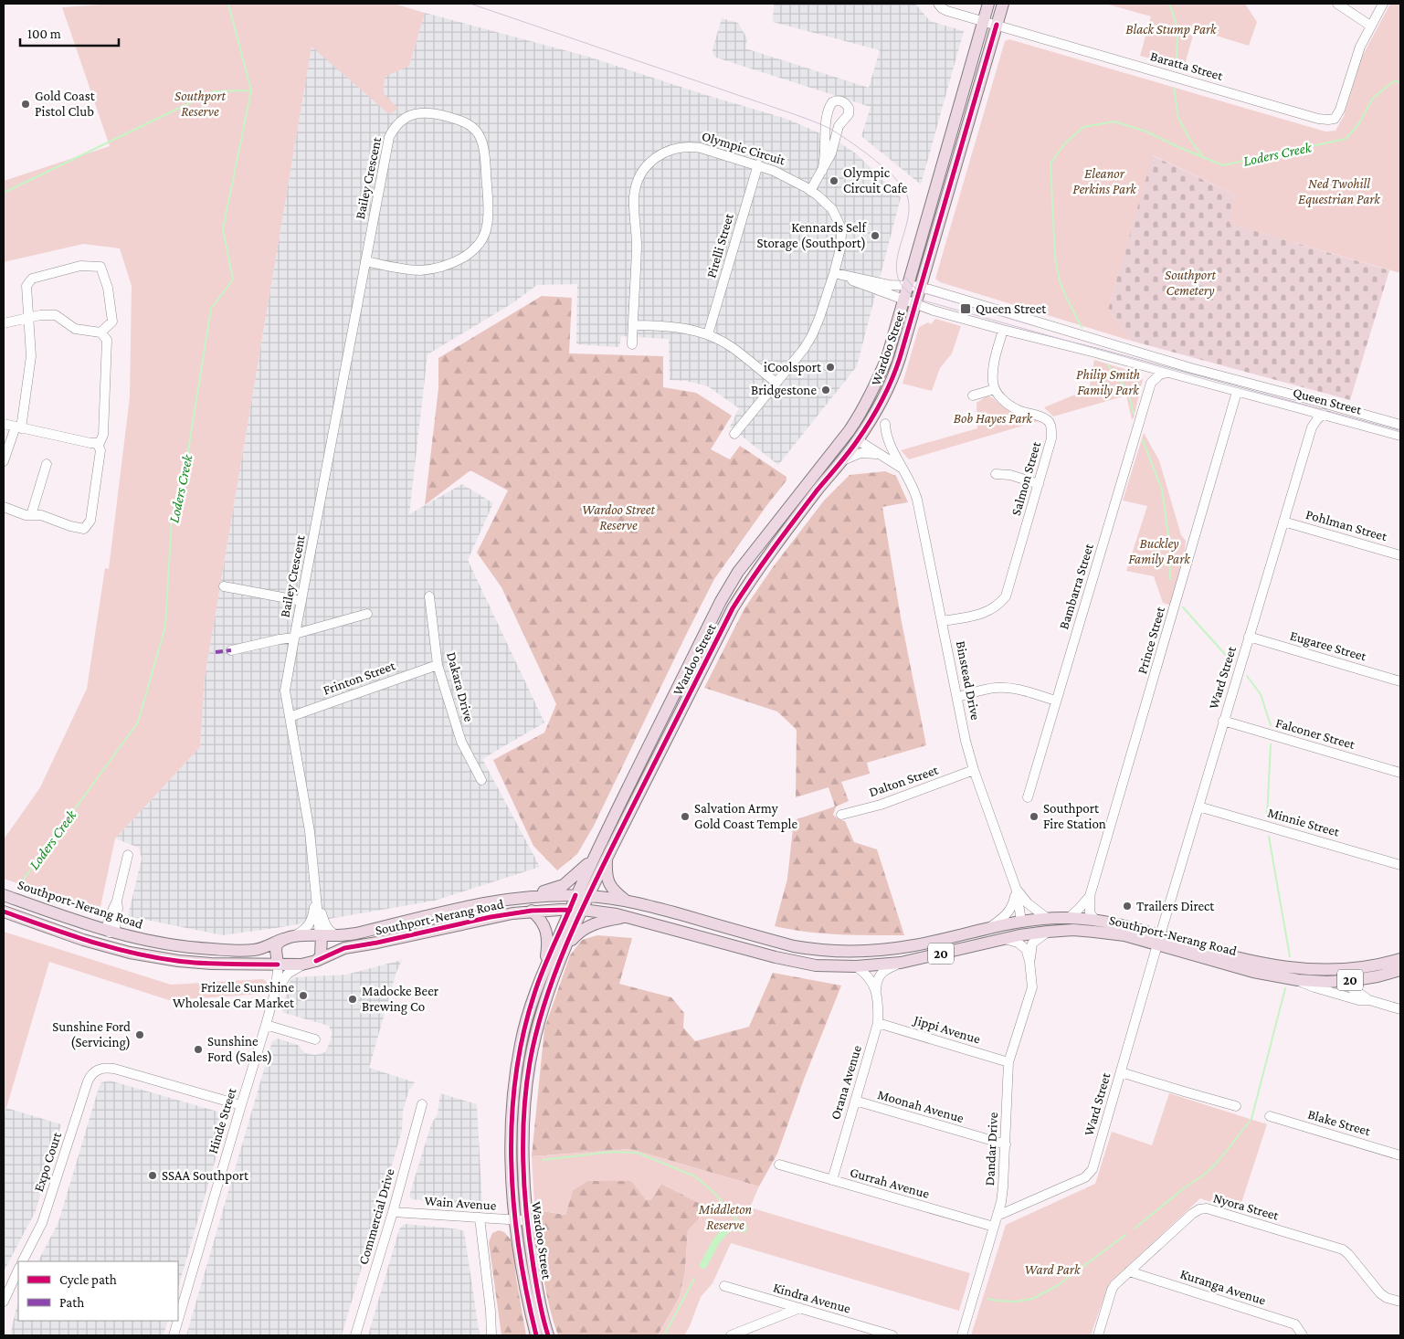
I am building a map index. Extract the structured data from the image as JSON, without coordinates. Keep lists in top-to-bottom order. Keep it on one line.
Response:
{"streets":{"main road":["Wardoo Street","Southport-Nerang Road","20"],"street":["Baratta Street","Olympic Circuit","Bailey Crescent","Pirelli Street","Queen Street","Salmon Street","Pohlman Street","Bambarra Street","Prince Street","Eugaree Street","Frinton Street","Ward Street","Binstead Drive","Dakara Drive","Falconer Street","Dalton Street","Minnie Street","Jippi Avenue","Orana Avenue","Moonah Avenue","Hinde Street","Blake Street","Dandar Drive","Expo Court","Gurrah Avenue","Wain Avenue","Nyora Street","Commercial Drive","Kuranga Avenue","Kindra Avenue"]},"crossings":[["Baratta Street","Wardoo Street"],["Olympic Circuit","Pirelli Street"],["Olympic Circuit","Queen Street"],["Bailey Crescent","Frinton Street"],["Bailey Crescent","Southport-Nerang Road"],["Bailey Crescent","20"],["Wardoo Street","Queen Street"],["Wardoo Street","Binstead Drive"],["Wardoo Street","Southport-Nerang Road"],["Wardoo Street","Wain Avenue"],["Queen Street","Prince Street"],["Queen Street","Ward Street"],["Salmon Street","Binstead Drive"],["Pohlman Street","Ward Street"],["Prince Street","Southport-Nerang Road"],["Eugaree Street","Ward Street"],["Frinton Street","Dakara Drive"],["Ward Street","Falconer Street"],["Ward Street","Minnie Street"],["Ward Street","Southport-Nerang Road"],["Ward Street","Dandar Drive"],["Binstead Drive","Dalton Street"],["Binstead Drive","Southport-Nerang Road"],["Southport-Nerang Road","20"],["Southport-Nerang Road","Orana Avenue"],["Southport-Nerang Road","Hinde Street"],["Southport-Nerang Road","Dandar Drive"],["20","Hinde Street"],["Jippi Avenue","Orana Avenue"],["Jippi Avenue","Dandar Drive"],["Orana Avenue","Moonah Avenue"],["Orana Avenue","Gurrah Avenue"],["Moonah Avenue","Dandar Drive"],["Dandar Drive","Gurrah Avenue"],["Wain Avenue","Commercial Drive"],["Nyora Street","Kuranga Avenue"]],"water":["Loders Creek"],"parks":["Black Stump Park","Southport Reserve","Eleanor Perkins Park","Ned Twohill Equestrian Park","Southport Cemetery","Philip Smith Family Park","Bob Hayes Park","Wardoo Street Reserve","Buckley Family Park","Middleton Reserve","Ward Park"],"places":{"other":["Gold Coast Pistol Club","Olympic Circuit Cafe","Kennards Self Storage (Southport)","iCoolsport","Bridgestone","Salvation Army Gold Coast Temple","Southport Fire Station","Trailers Direct","Frizelle Sunshine Wholesale Car Market","Madocke Beer Brewing Co","Sunshine Ford (Servicing)","Sunshine Ford (Sales)","SSAA Southport"],"transit":["Queen Street"]},"legend":["Cycle path","Path"],"scale_bar":"100 m"}
